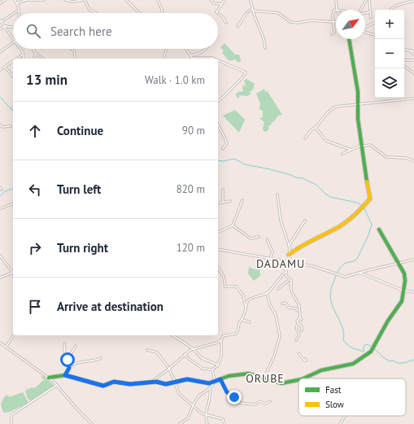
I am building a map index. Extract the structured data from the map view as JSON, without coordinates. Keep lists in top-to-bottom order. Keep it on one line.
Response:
{"districts":["DADAMU","ORUBE"],"legend":["Fast","Slow"],"north":"top right","page":{"map_buttons":["+","−"],"search":"Search here","heading":["13 min","Walk · 1.0 km"],"list":[["Continue","90 m"],["Turn left","820 m"],["Turn right","120 m"],"Arrive at destination"]}}
